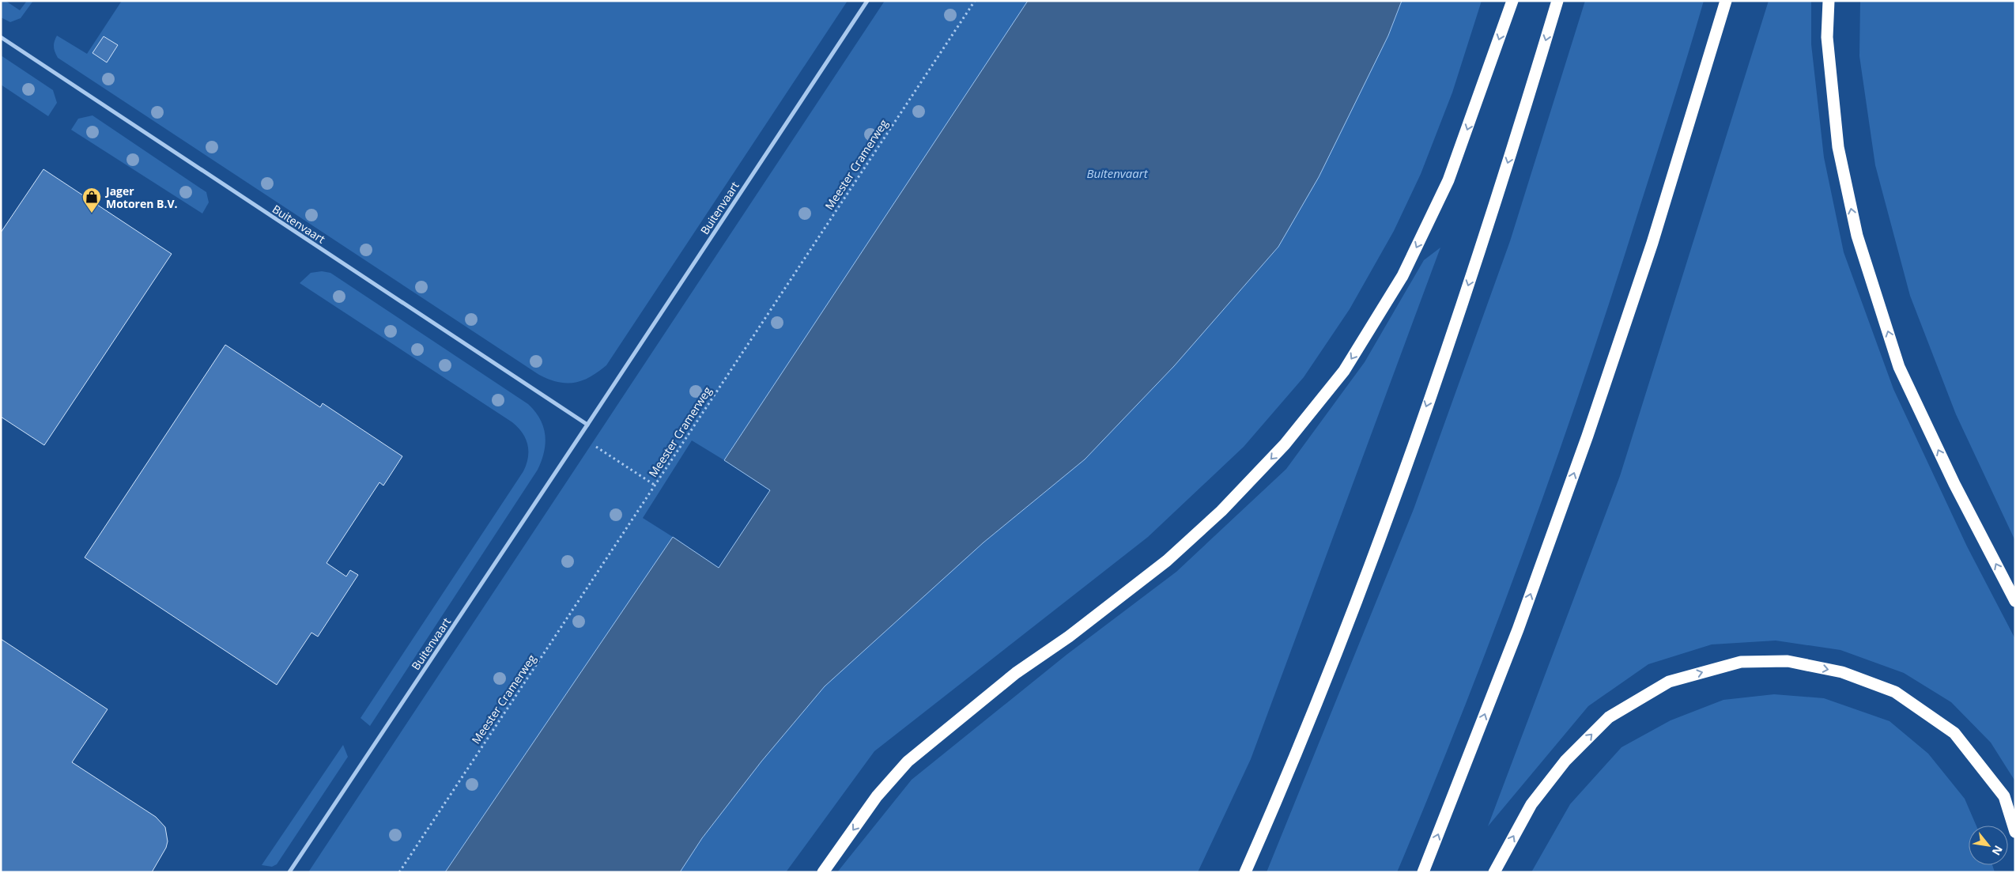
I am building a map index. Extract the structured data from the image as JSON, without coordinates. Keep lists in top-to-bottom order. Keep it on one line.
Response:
{"streets":{"street":["Buitenvaart"],"path":["Meester Cramerweg"]},"water":["Buitenvaart"],"places":{"shop":["Jager Motoren B.V."]},"north":"bottom right"}
